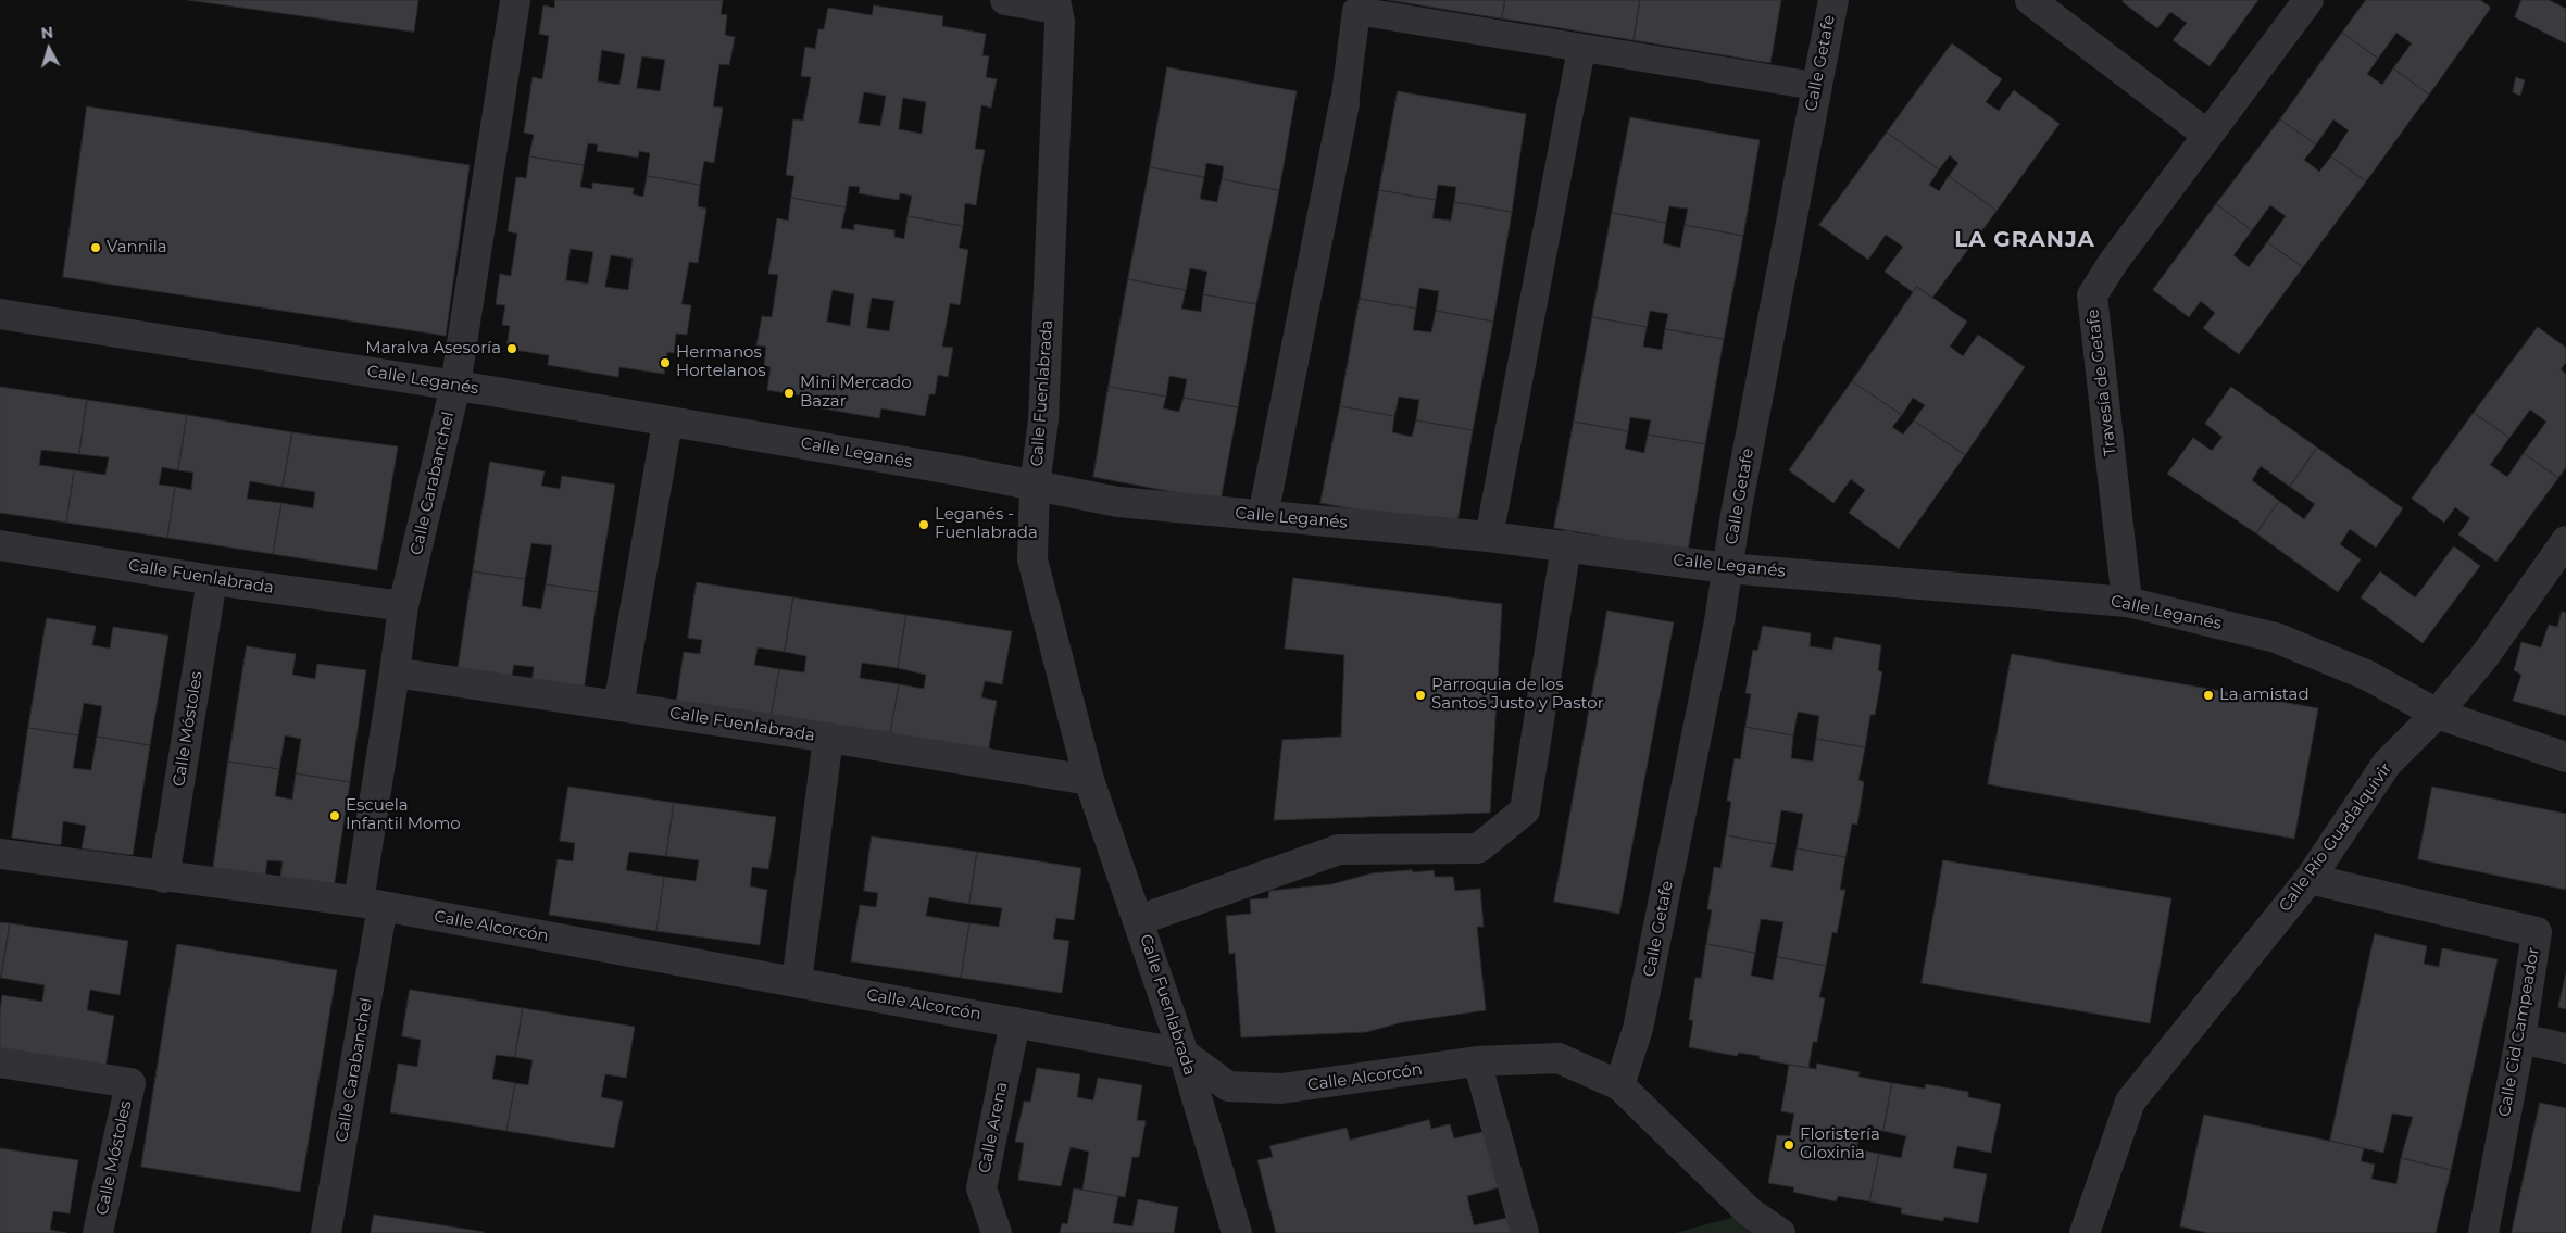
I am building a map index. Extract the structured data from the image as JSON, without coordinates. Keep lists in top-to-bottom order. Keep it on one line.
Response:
{"streets":{"street":["Calle Getafe","Calle Leganés","Travesía de Getafe","Calle Fuenlabrada","Calle Carabanchel","Calle Móstoles","Calle Río Guadalquivir","Calle Alcorcón","Calle Cid Campeador","Calle Arena"]},"crossings":[["Calle Getafe","Calle Leganés"],["Calle Getafe","Calle Alcorcón"],["Calle Leganés","Travesía de Getafe"],["Calle Leganés","Calle Fuenlabrada"],["Calle Leganés","Calle Carabanchel"],["Calle Leganés","Calle Río Guadalquivir"],["Calle Fuenlabrada","Calle Carabanchel"],["Calle Fuenlabrada","Calle Móstoles"],["Calle Fuenlabrada","Calle Alcorcón"],["Calle Carabanchel","Calle Alcorcón"],["Calle Móstoles","Calle Alcorcón"],["Calle Río Guadalquivir","Calle Cid Campeador"],["Calle Alcorcón","Calle Arena"]],"districts":["LA GRANJA"],"places":["Vannila","Maralva Asesoría","Hermanos Hortelanos","Mini Mercado Bazar","Leganés - Fuenlabrada","Parroquia de los Santos Justo y Pastor","La amistad","Escuela Infantil Momo","Floristería Gloxinia"],"north":"top"}
